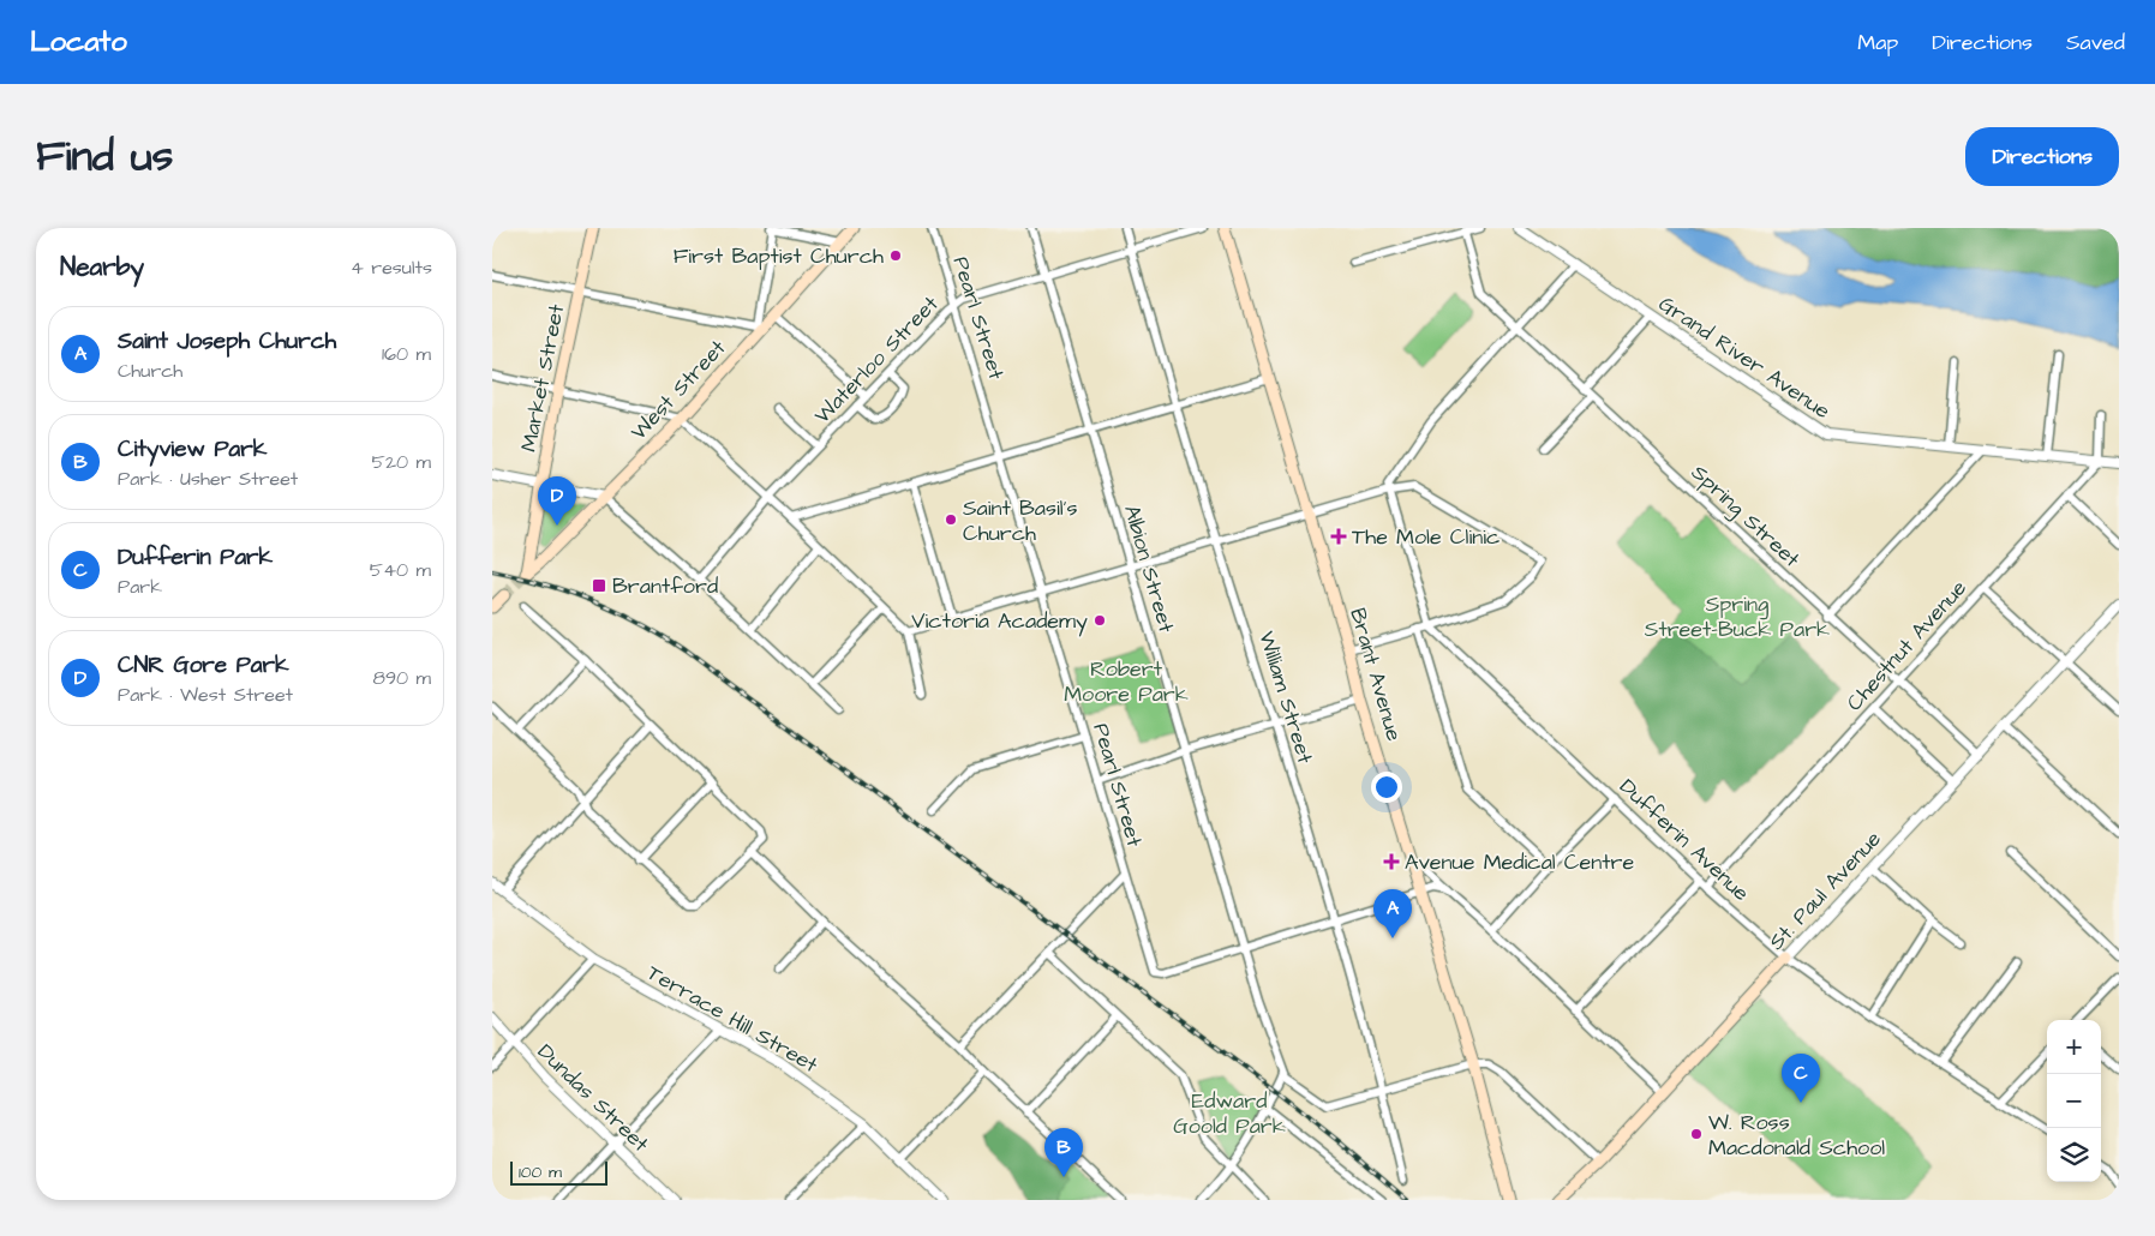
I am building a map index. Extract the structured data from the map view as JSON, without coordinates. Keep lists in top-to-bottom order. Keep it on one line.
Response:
{"streets":{"main road":["Market Street","West Street","Brant Avenue","St. Paul Avenue"],"street":["Pearl Street","Grand River Avenue","Waterloo Street","Spring Street","Albion Street","Chestnut Avenue","William Street","Dufferin Avenue","Terrace Hill Street","Dundas Street"]},"crossings":[["Pearl Street","Waterloo Street"],["Pearl Street","Albion Street"],["Grand River Avenue","Chestnut Avenue"],["Waterloo Street","Albion Street"],["Waterloo Street","William Street"],["Market Street","West Street"],["Spring Street","Chestnut Avenue"],["Spring Street","St. Paul Avenue"],["Albion Street","William Street"],["Chestnut Avenue","Dufferin Avenue"],["Dufferin Avenue","St. Paul Avenue"]],"parks":["Spring Street-Buck Park","Robert Moore Park","Edward Goold Park"],"places":{"other":["First Baptist Church","Saint Basil's Church","Victoria Academy","W. Ross Macdonald School"],"health":["The Mole Clinic","Avenue Medical Centre"],"transit":["Brantford"]},"scale_bar":"100 m","page":{"header":"Locato","nav":["Map","Directions","Saved"],"title":"Find us","buttons":"Directions","heading":["Nearby","4 results"],"list":[{"mark":"A","name":"Saint Joseph Church","note":"Church","value":"160 m"},{"mark":"B","name":"Cityview Park","note":"Park · Usher Street","value":"520 m"},{"mark":"C","name":"Dufferin Park","note":"Park","value":"540 m"},{"mark":"D","name":"CNR Gore Park","note":"Park · West Street","value":"890 m"}],"pins":["D","A","C","B"],"map_buttons":["+","−"],"scale":"100 m"}}
